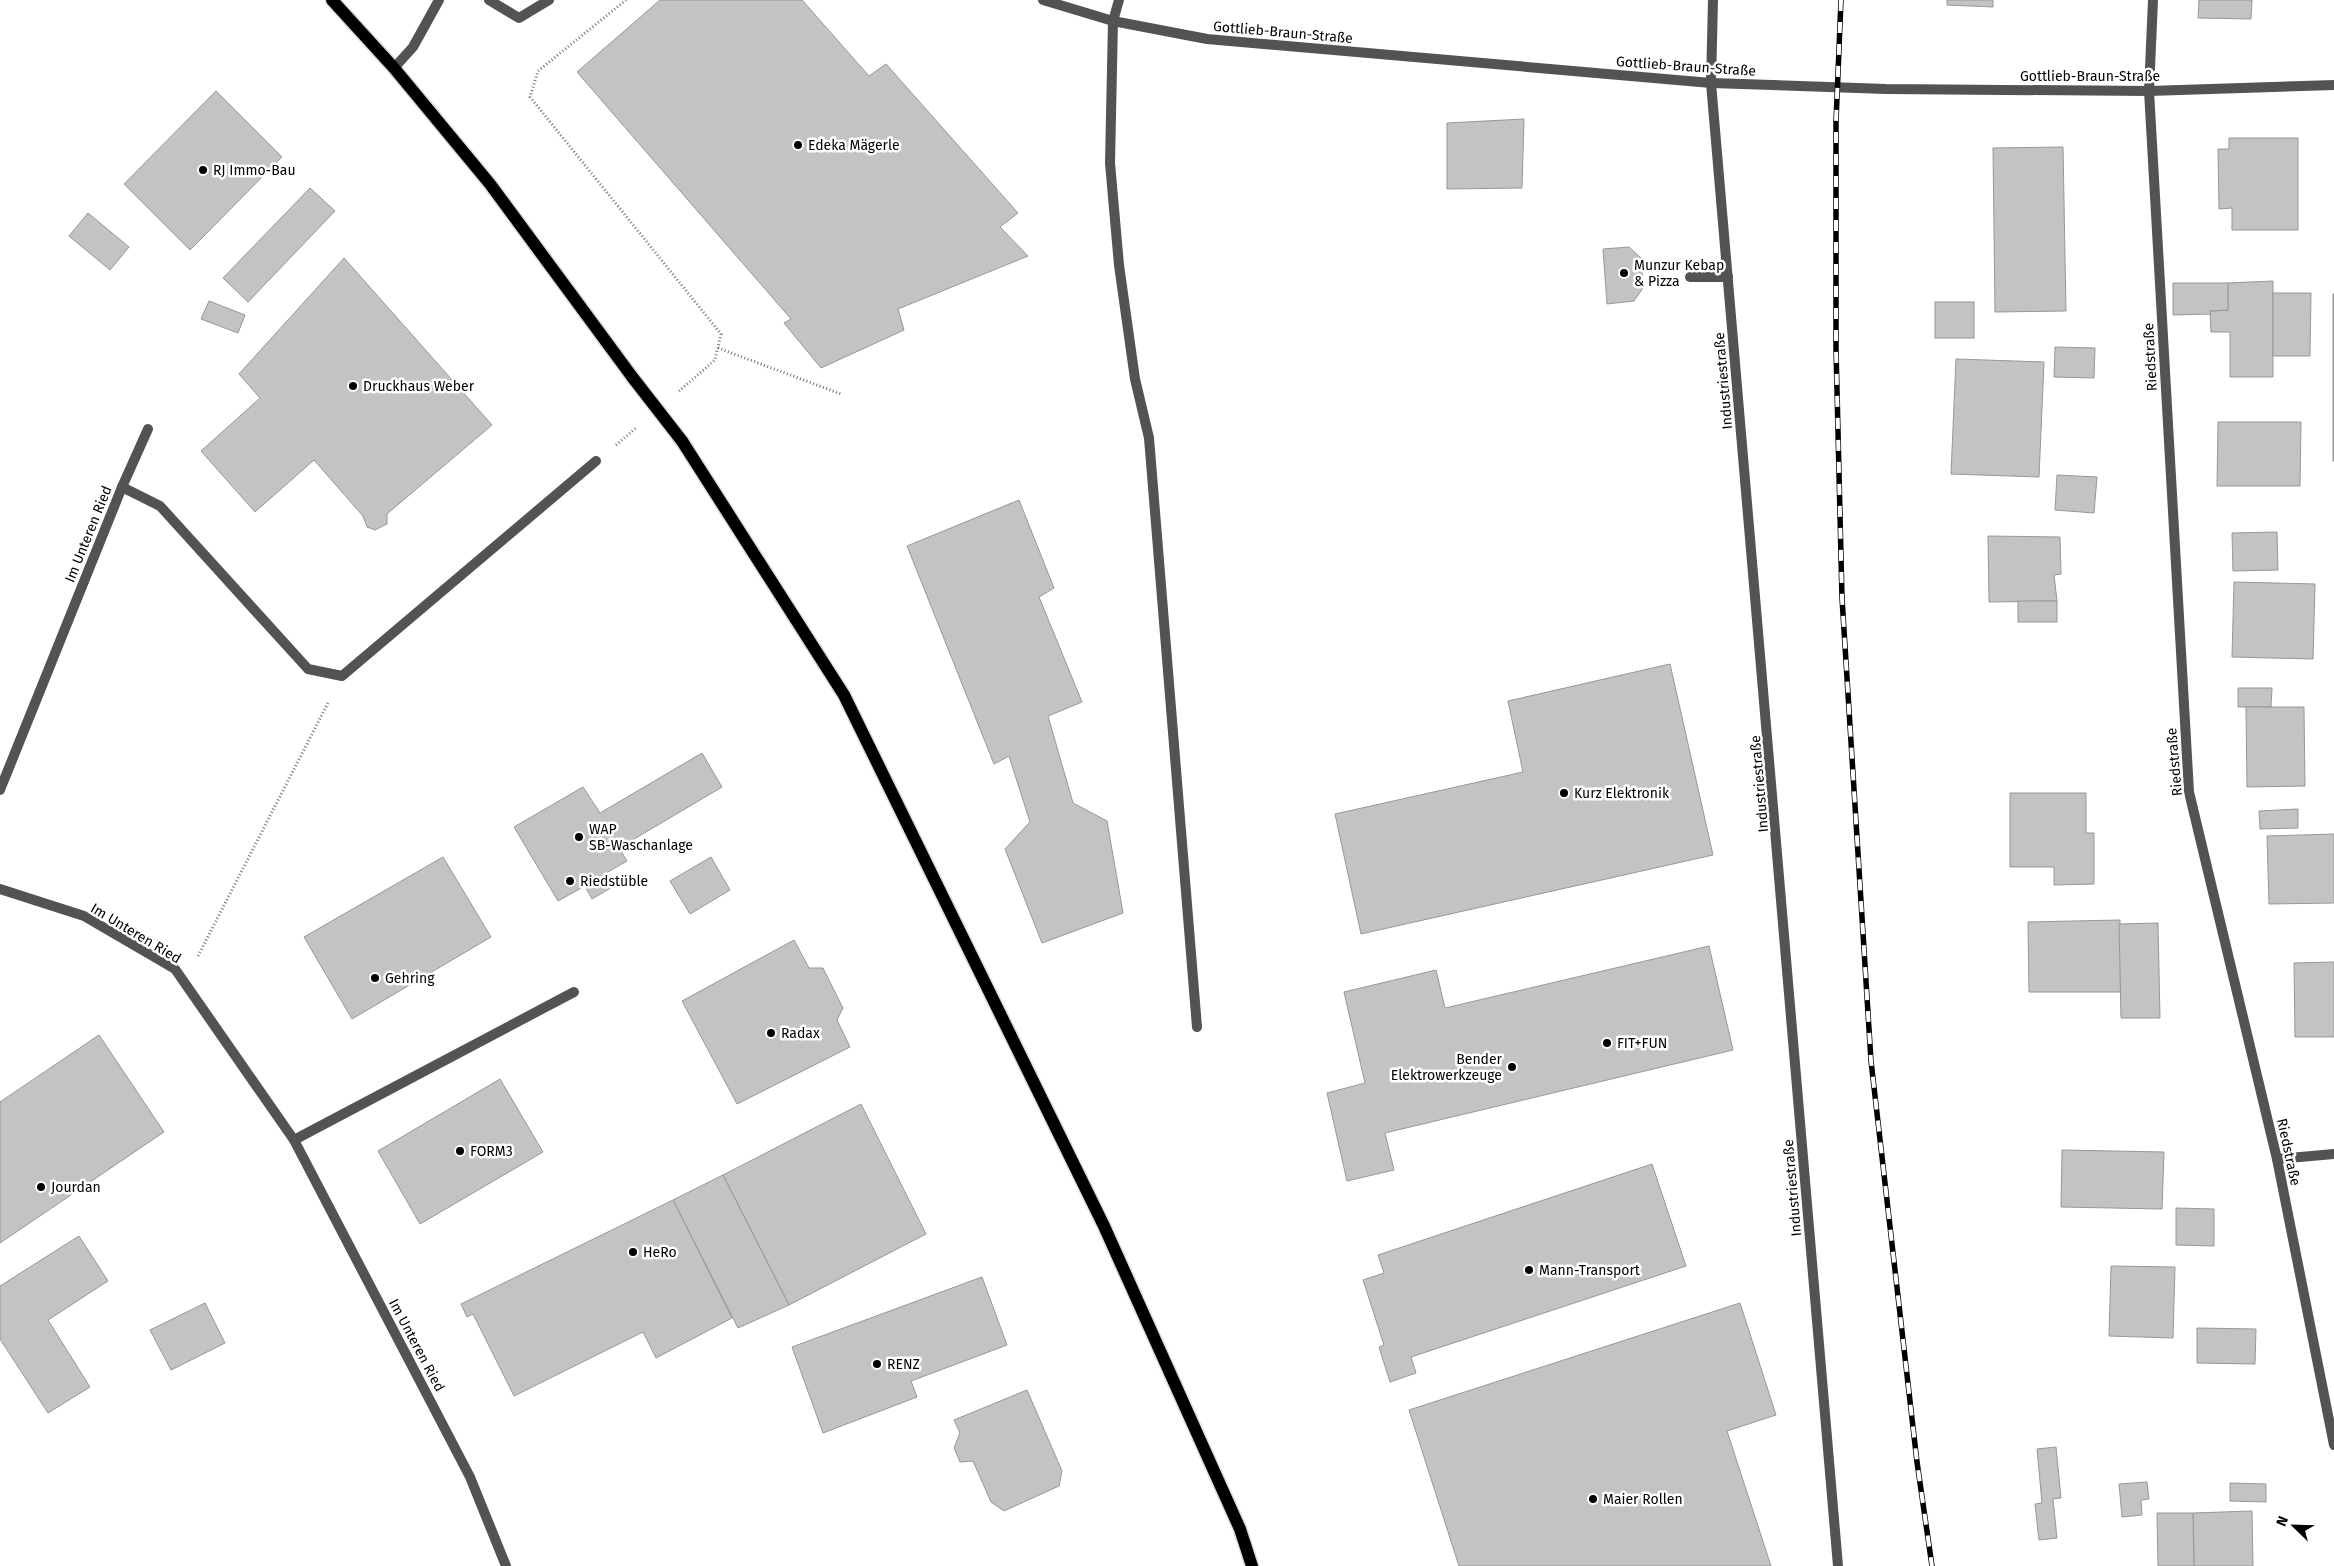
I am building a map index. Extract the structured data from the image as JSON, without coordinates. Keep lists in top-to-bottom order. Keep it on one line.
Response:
{"streets":{"street":["Gottlieb-Braun-Straße","Riedstraße","Industriestraße","Im Unteren Ried"]},"crossings":[["Gottlieb-Braun-Straße","Riedstraße"],["Gottlieb-Braun-Straße","Industriestraße"]],"places":["Edeka Mägerle","RJ Immo-Bau","Munzur Kebap & Pizza","Druckhaus Weber","Kurz Elektronik","WAP SB-Waschanlage","Riedstüble","Gehring","Radax","FIT+FUN","Bender Elektrowerkzeuge","FORM3","Jourdan","HeRo","Mann-Transport","RENZ","Maier Rollen"],"north":"top left"}
